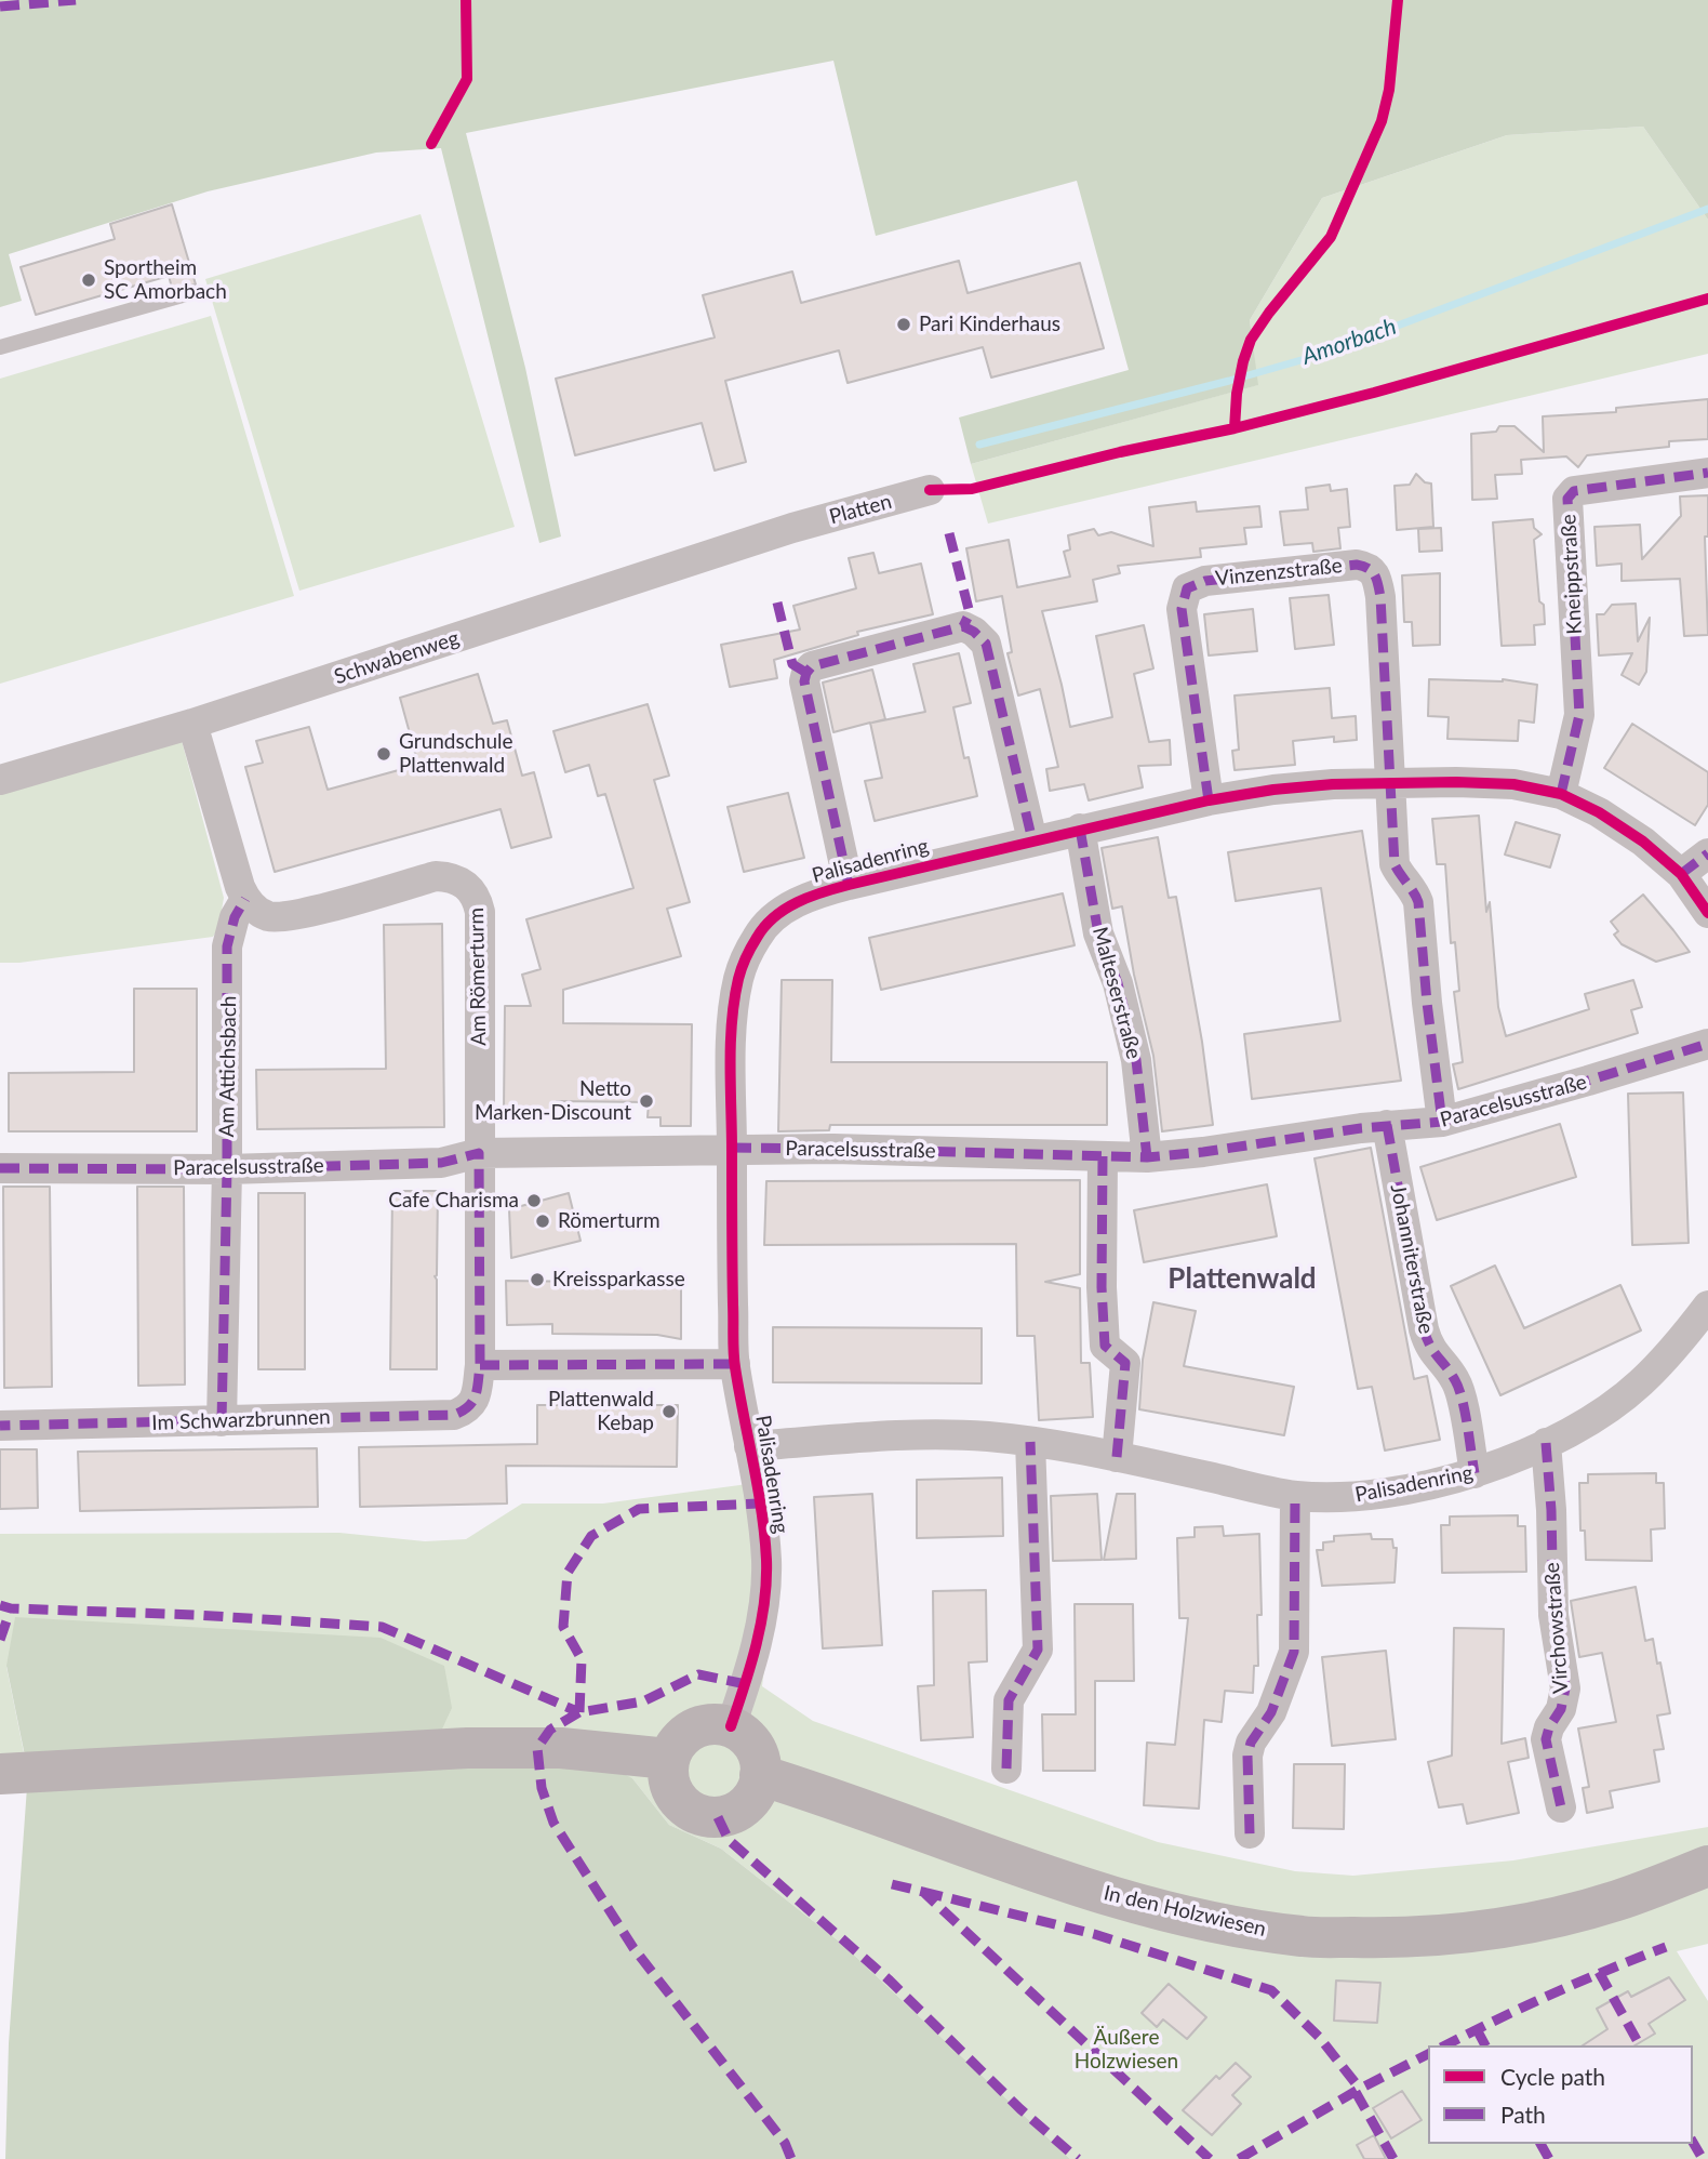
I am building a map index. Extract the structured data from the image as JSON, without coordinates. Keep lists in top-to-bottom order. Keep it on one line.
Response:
{"streets":{"street":["Platten","Vinzenzstraße","Kneippstraße","Schwabenweg","Palisadenring","Am Römerturm","Malteserstraße","Am Attichsbach","Paracelsusstraße","Johanniterstraße","Im Schwarzbrunnen","Virchowstraße","In den Holzwiesen"]},"crossings":[["Platten","Schwabenweg"],["Vinzenzstraße","Palisadenring"],["Kneippstraße","Palisadenring"],["Palisadenring","Malteserstraße"],["Palisadenring","Paracelsusstraße"],["Palisadenring","Johanniterstraße"],["Palisadenring","Virchowstraße"],["Palisadenring","In den Holzwiesen"],["Am Römerturm","Am Attichsbach"],["Am Römerturm","Paracelsusstraße"],["Am Römerturm","Im Schwarzbrunnen"],["Malteserstraße","Paracelsusstraße"],["Am Attichsbach","Paracelsusstraße"],["Am Attichsbach","Im Schwarzbrunnen"],["Paracelsusstraße","Johanniterstraße"]],"districts":["Plattenwald"],"water":["Amorbach"],"parks":["Äußere Holzwiesen"],"places":["Sportheim SC Amorbach","Pari Kinderhaus","Grundschule Plattenwald","Netto Marken-Discount","Cafe Charisma","Römerturm","Kreissparkasse","Plattenwald Kebap"],"legend":["Cycle path","Path"]}
